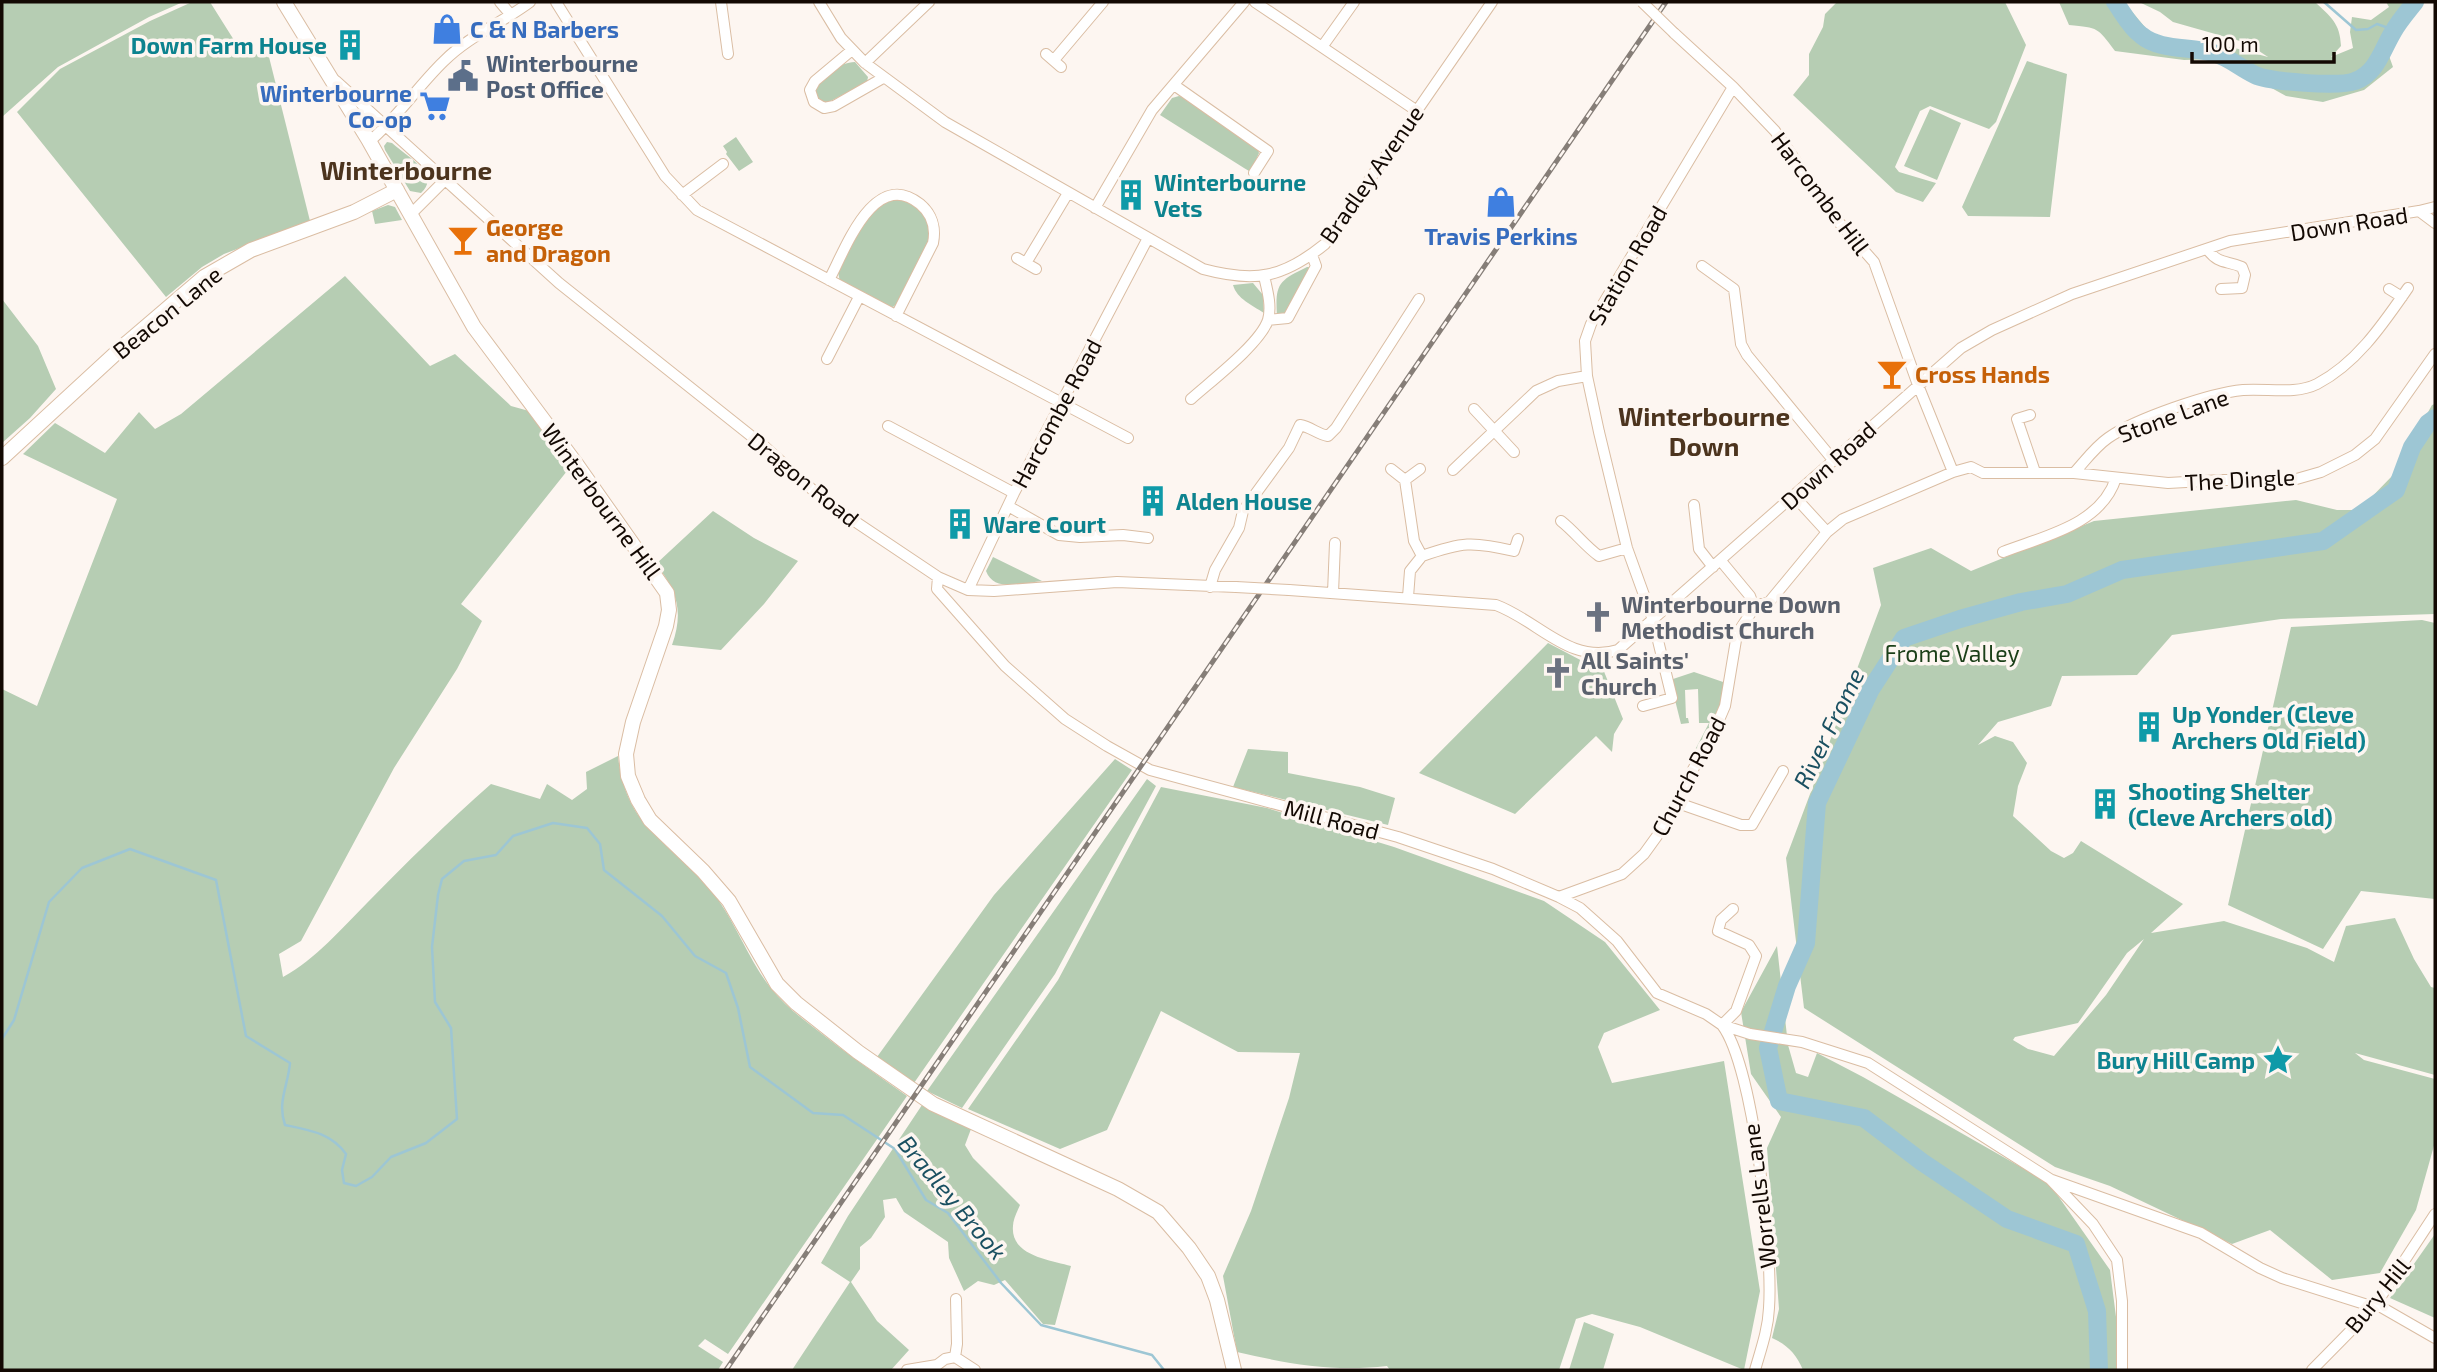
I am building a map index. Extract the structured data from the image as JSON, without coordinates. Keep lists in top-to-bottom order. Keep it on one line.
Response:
{"streets":{"main road":["Beacon Lane","Winterbourne Hill"],"street":["Bradley Avenue","Harcombe Hill","Down Road","Station Road","Harcombe Road","Stone Lane","Dragon Road","The Dingle","Church Road","Mill Road","Worrells Lane","Bury Hill"]},"crossings":[["Bradley Avenue","Harcombe Road"],["Harcombe Hill","Down Road"],["Harcombe Hill","Station Road"],["Down Road","Station Road"],["Down Road","Dragon Road"],["Beacon Lane","Winterbourne Hill"],["Harcombe Road","Dragon Road"],["Stone Lane","The Dingle"],["Dragon Road","Winterbourne Hill"],["Dragon Road","Mill Road"],["Church Road","Mill Road"],["Mill Road","Worrells Lane"]],"districts":["Winterbourne","Winterbourne Down"],"water":["River Frome","Bradley Brook"],"parks":["Frome Valley"],"places":{"shop":["C & N Barbers","Travis Perkins"],"building":["Down Farm House","Winterbourne Vets","Alden House","Ware Court","Up Yonder (Cleve Archers Old Field)","Shooting Shelter (Cleve Archers old)"],"public building":["Winterbourne Post Office"],"supermarket":["Winterbourne Co-op"],"bar":["George and Dragon","Cross Hands"],"church":["Winterbourne Down Methodist Church","All Saints' Church"],"place":["Bury Hill Camp"]},"scale_bar":"100 m"}
